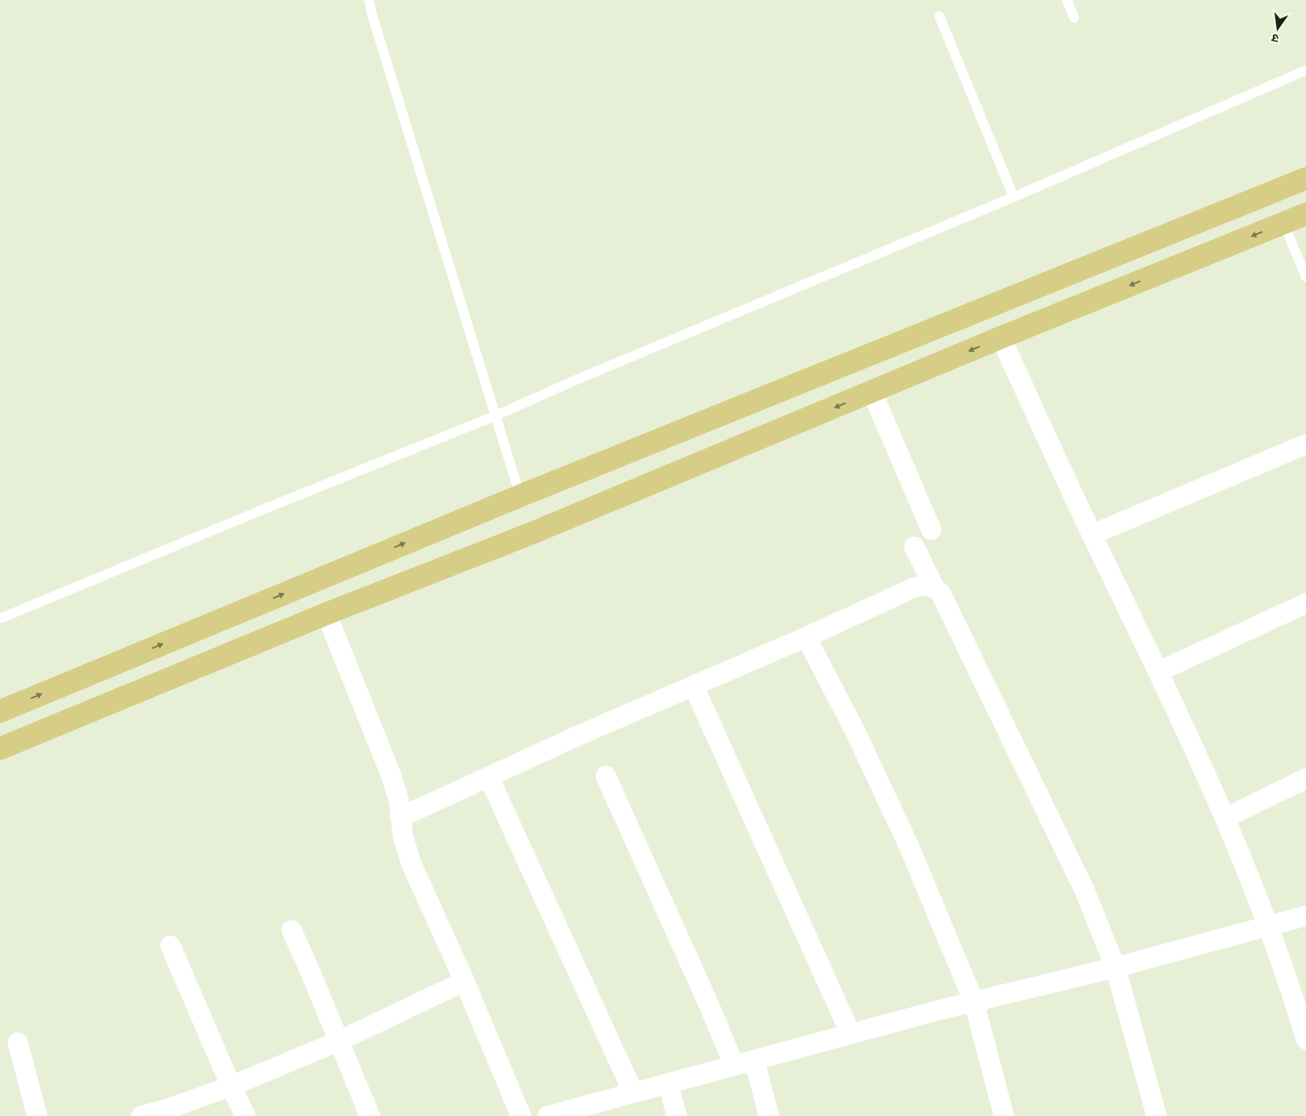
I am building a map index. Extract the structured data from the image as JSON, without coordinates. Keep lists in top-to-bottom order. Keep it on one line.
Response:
{"north":"bottom"}
